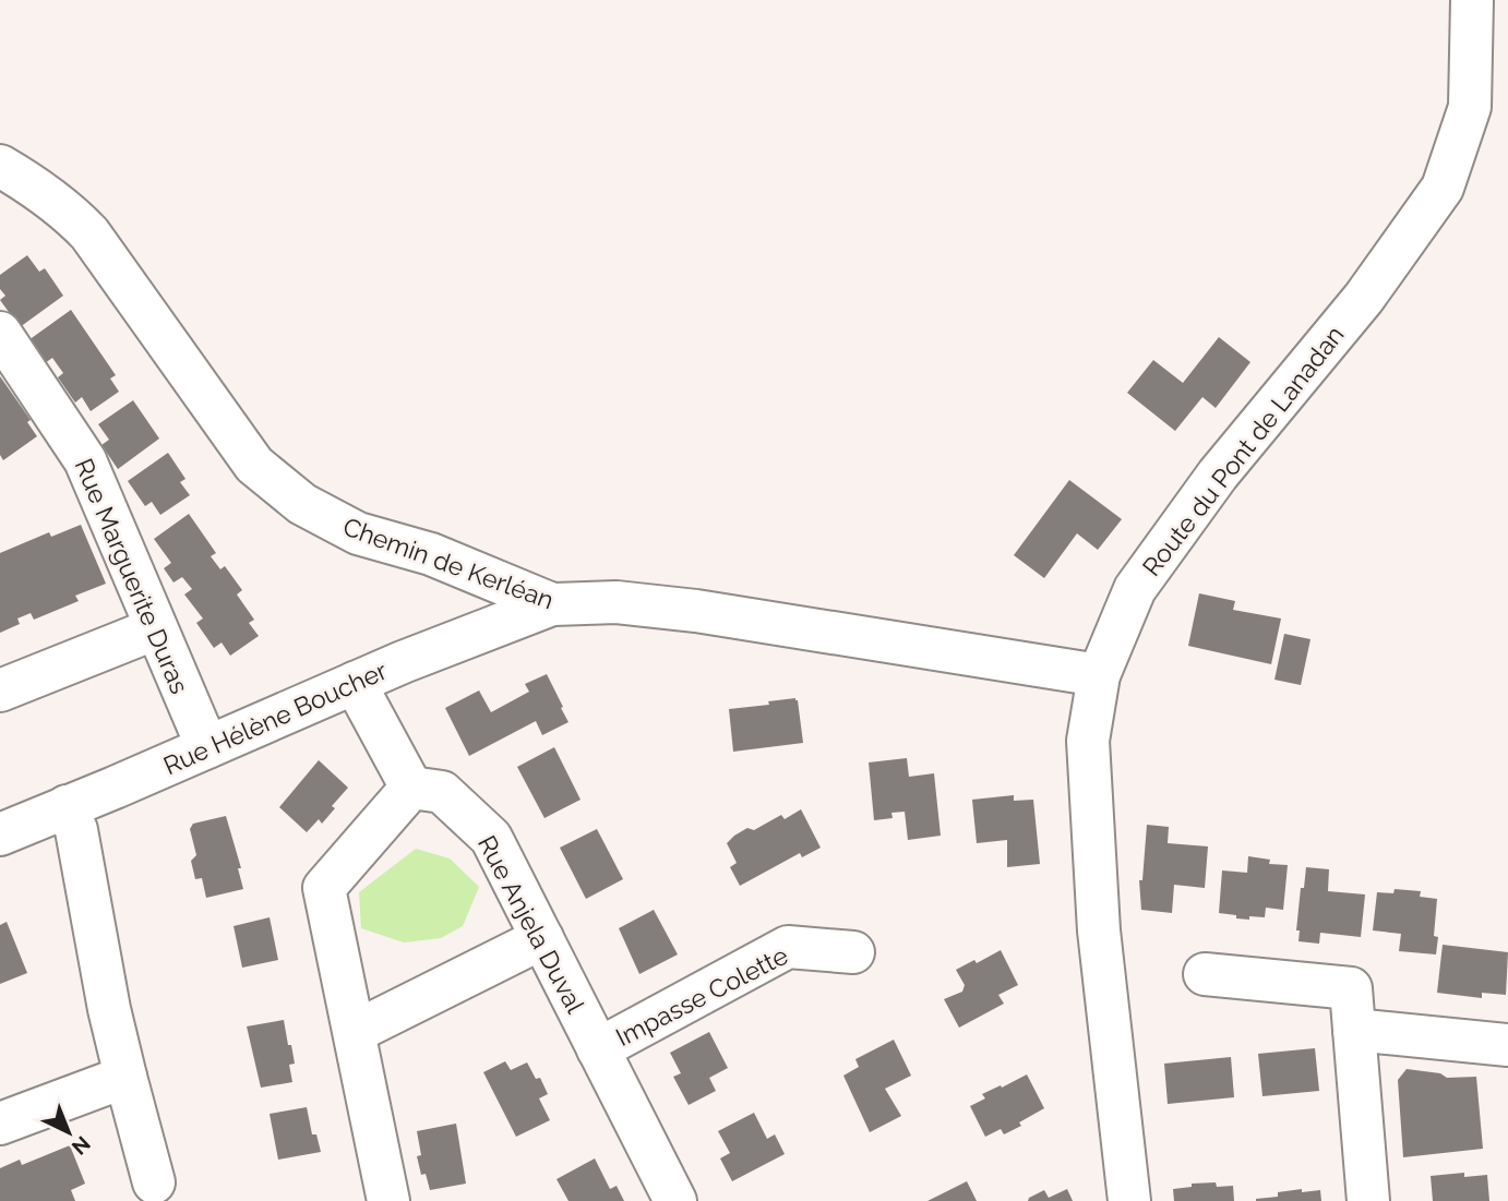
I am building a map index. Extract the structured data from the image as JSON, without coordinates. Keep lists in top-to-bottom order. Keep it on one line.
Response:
{"streets":{"street":["Route du Pont de Lanadan","Chemin de Kerléan","Rue Marguerite Duras","Rue Hélène Boucher","Rue Anjela Duval","Impasse Colette"]},"crossings":[["Route du Pont de Lanadan","Chemin de Kerléan"],["Chemin de Kerléan","Rue Hélène Boucher"],["Rue Marguerite Duras","Rue Hélène Boucher"],["Rue Anjela Duval","Impasse Colette"]],"north":"bottom right"}
